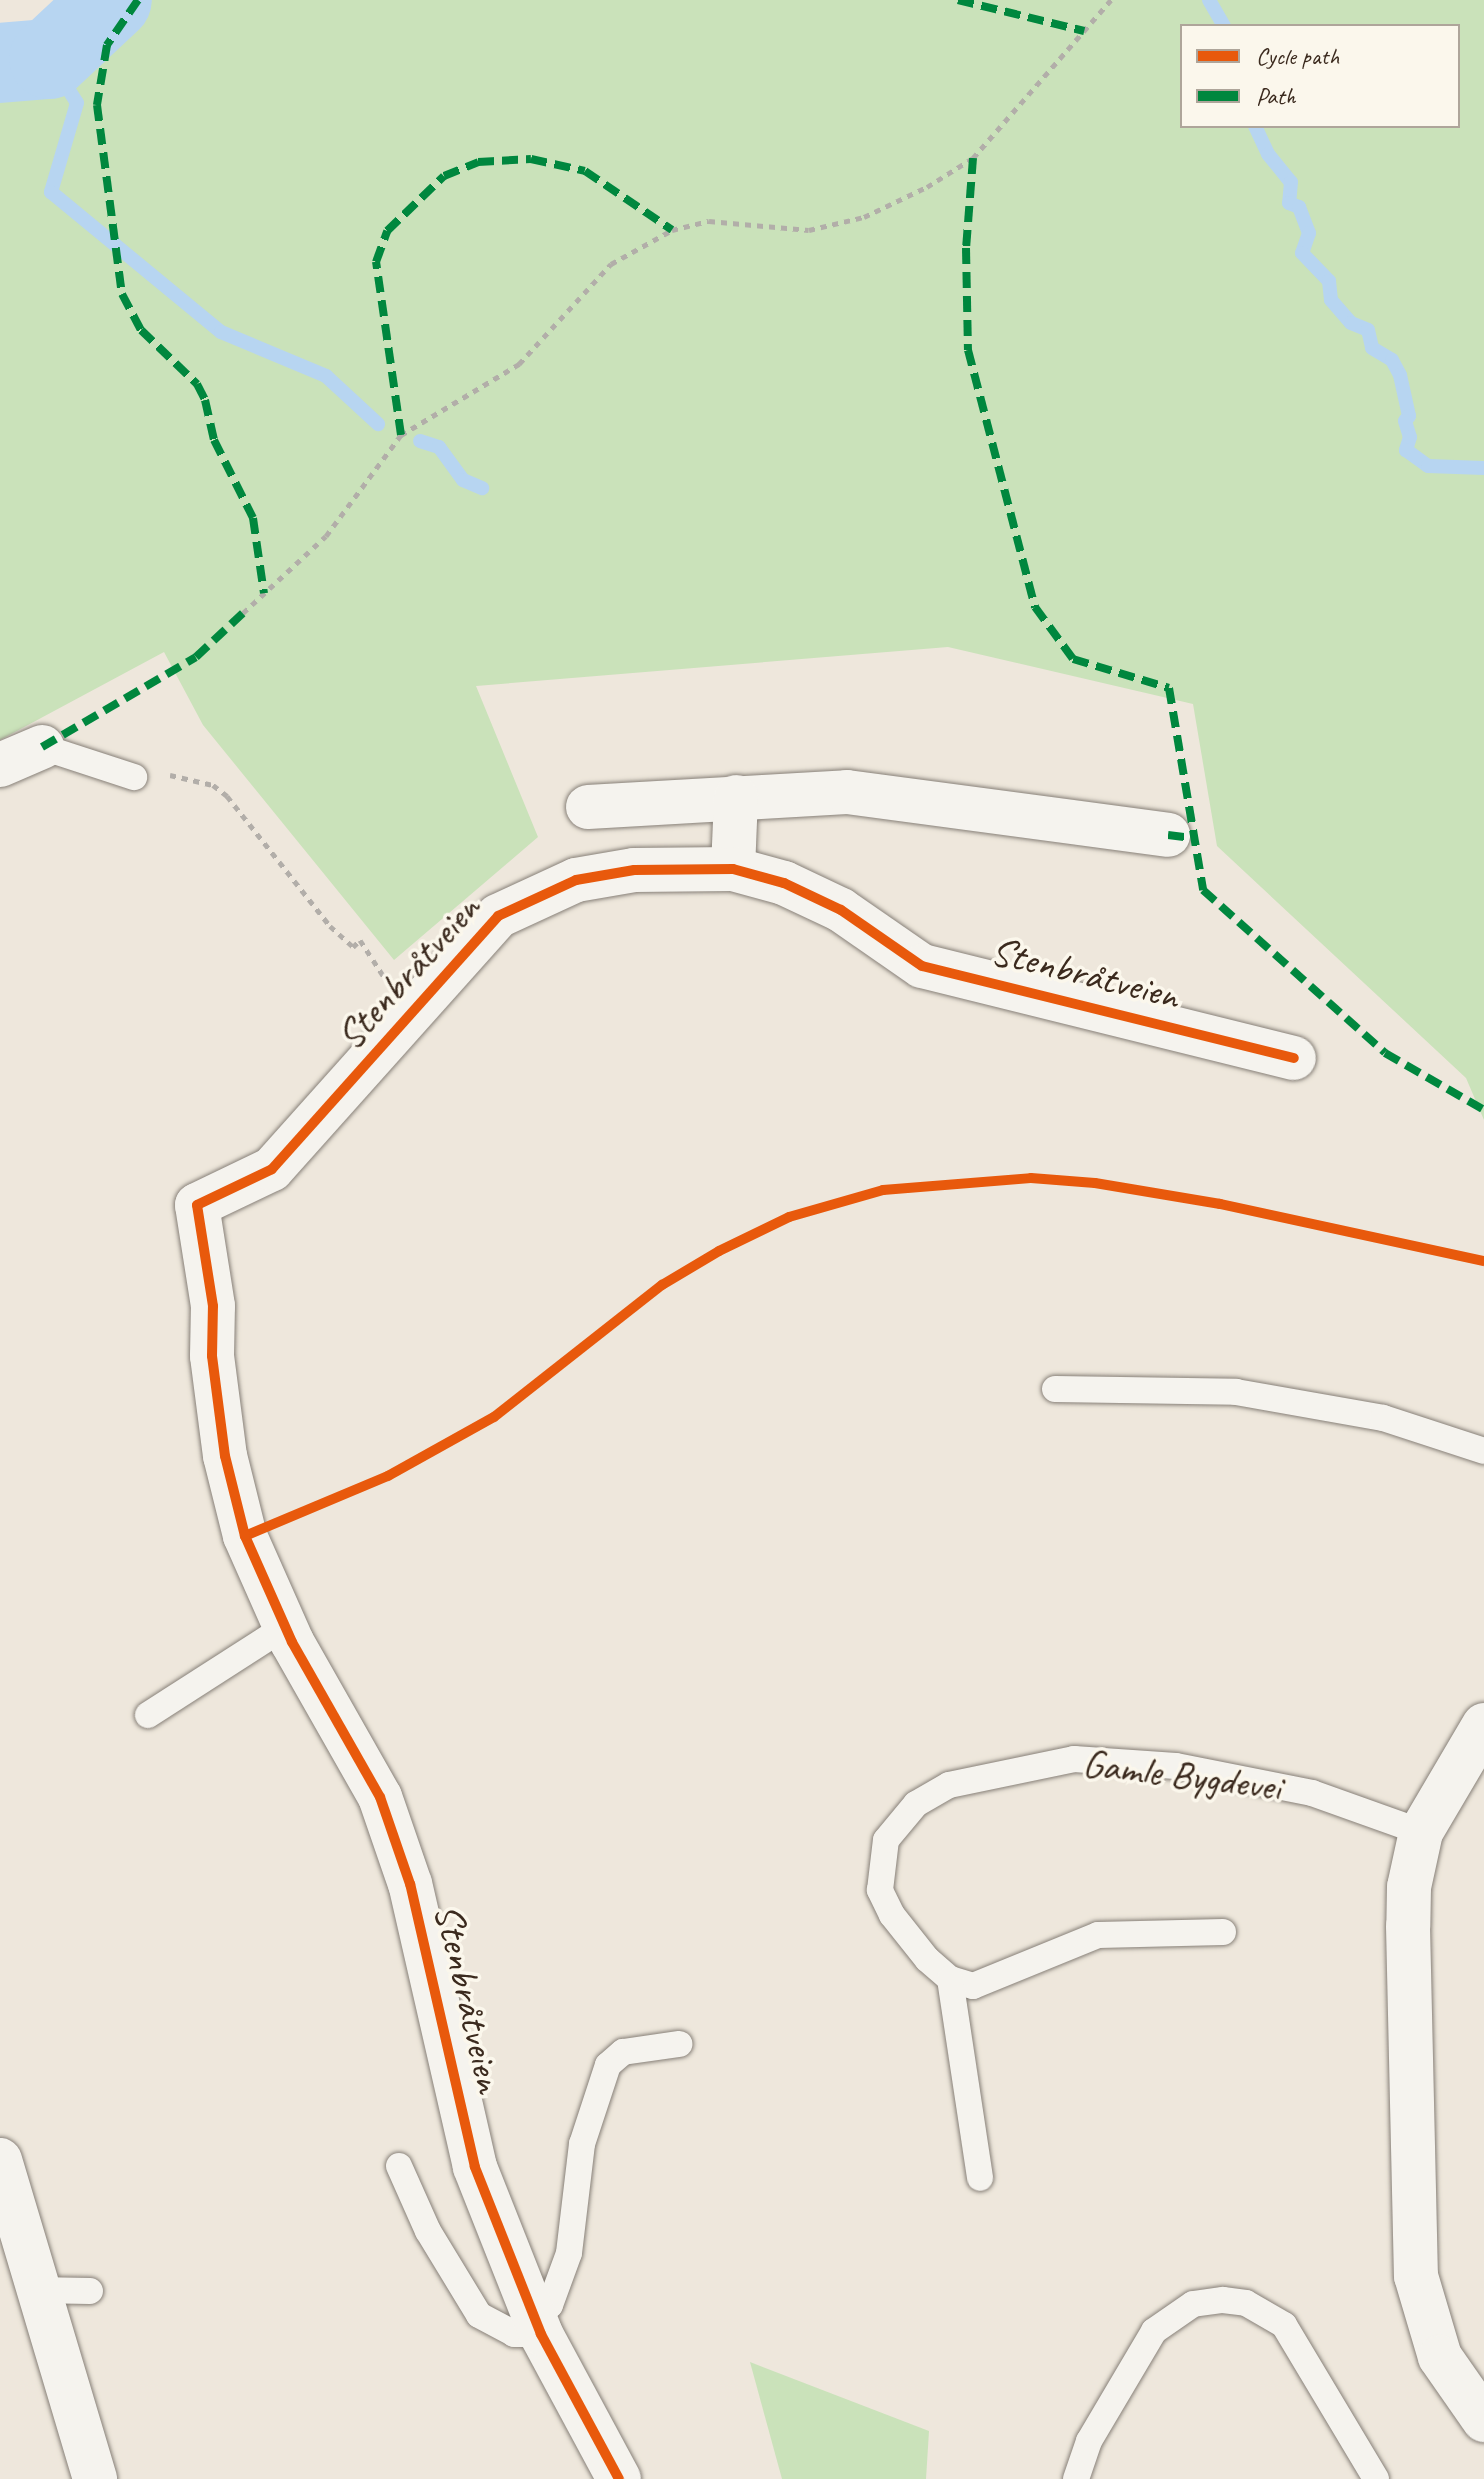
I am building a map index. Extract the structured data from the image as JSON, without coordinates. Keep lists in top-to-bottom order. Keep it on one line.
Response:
{"streets":{"street":["Stenbråtveien"],"lane":["Gamle Bygdevei"]},"legend":["Cycle path","Path"]}
